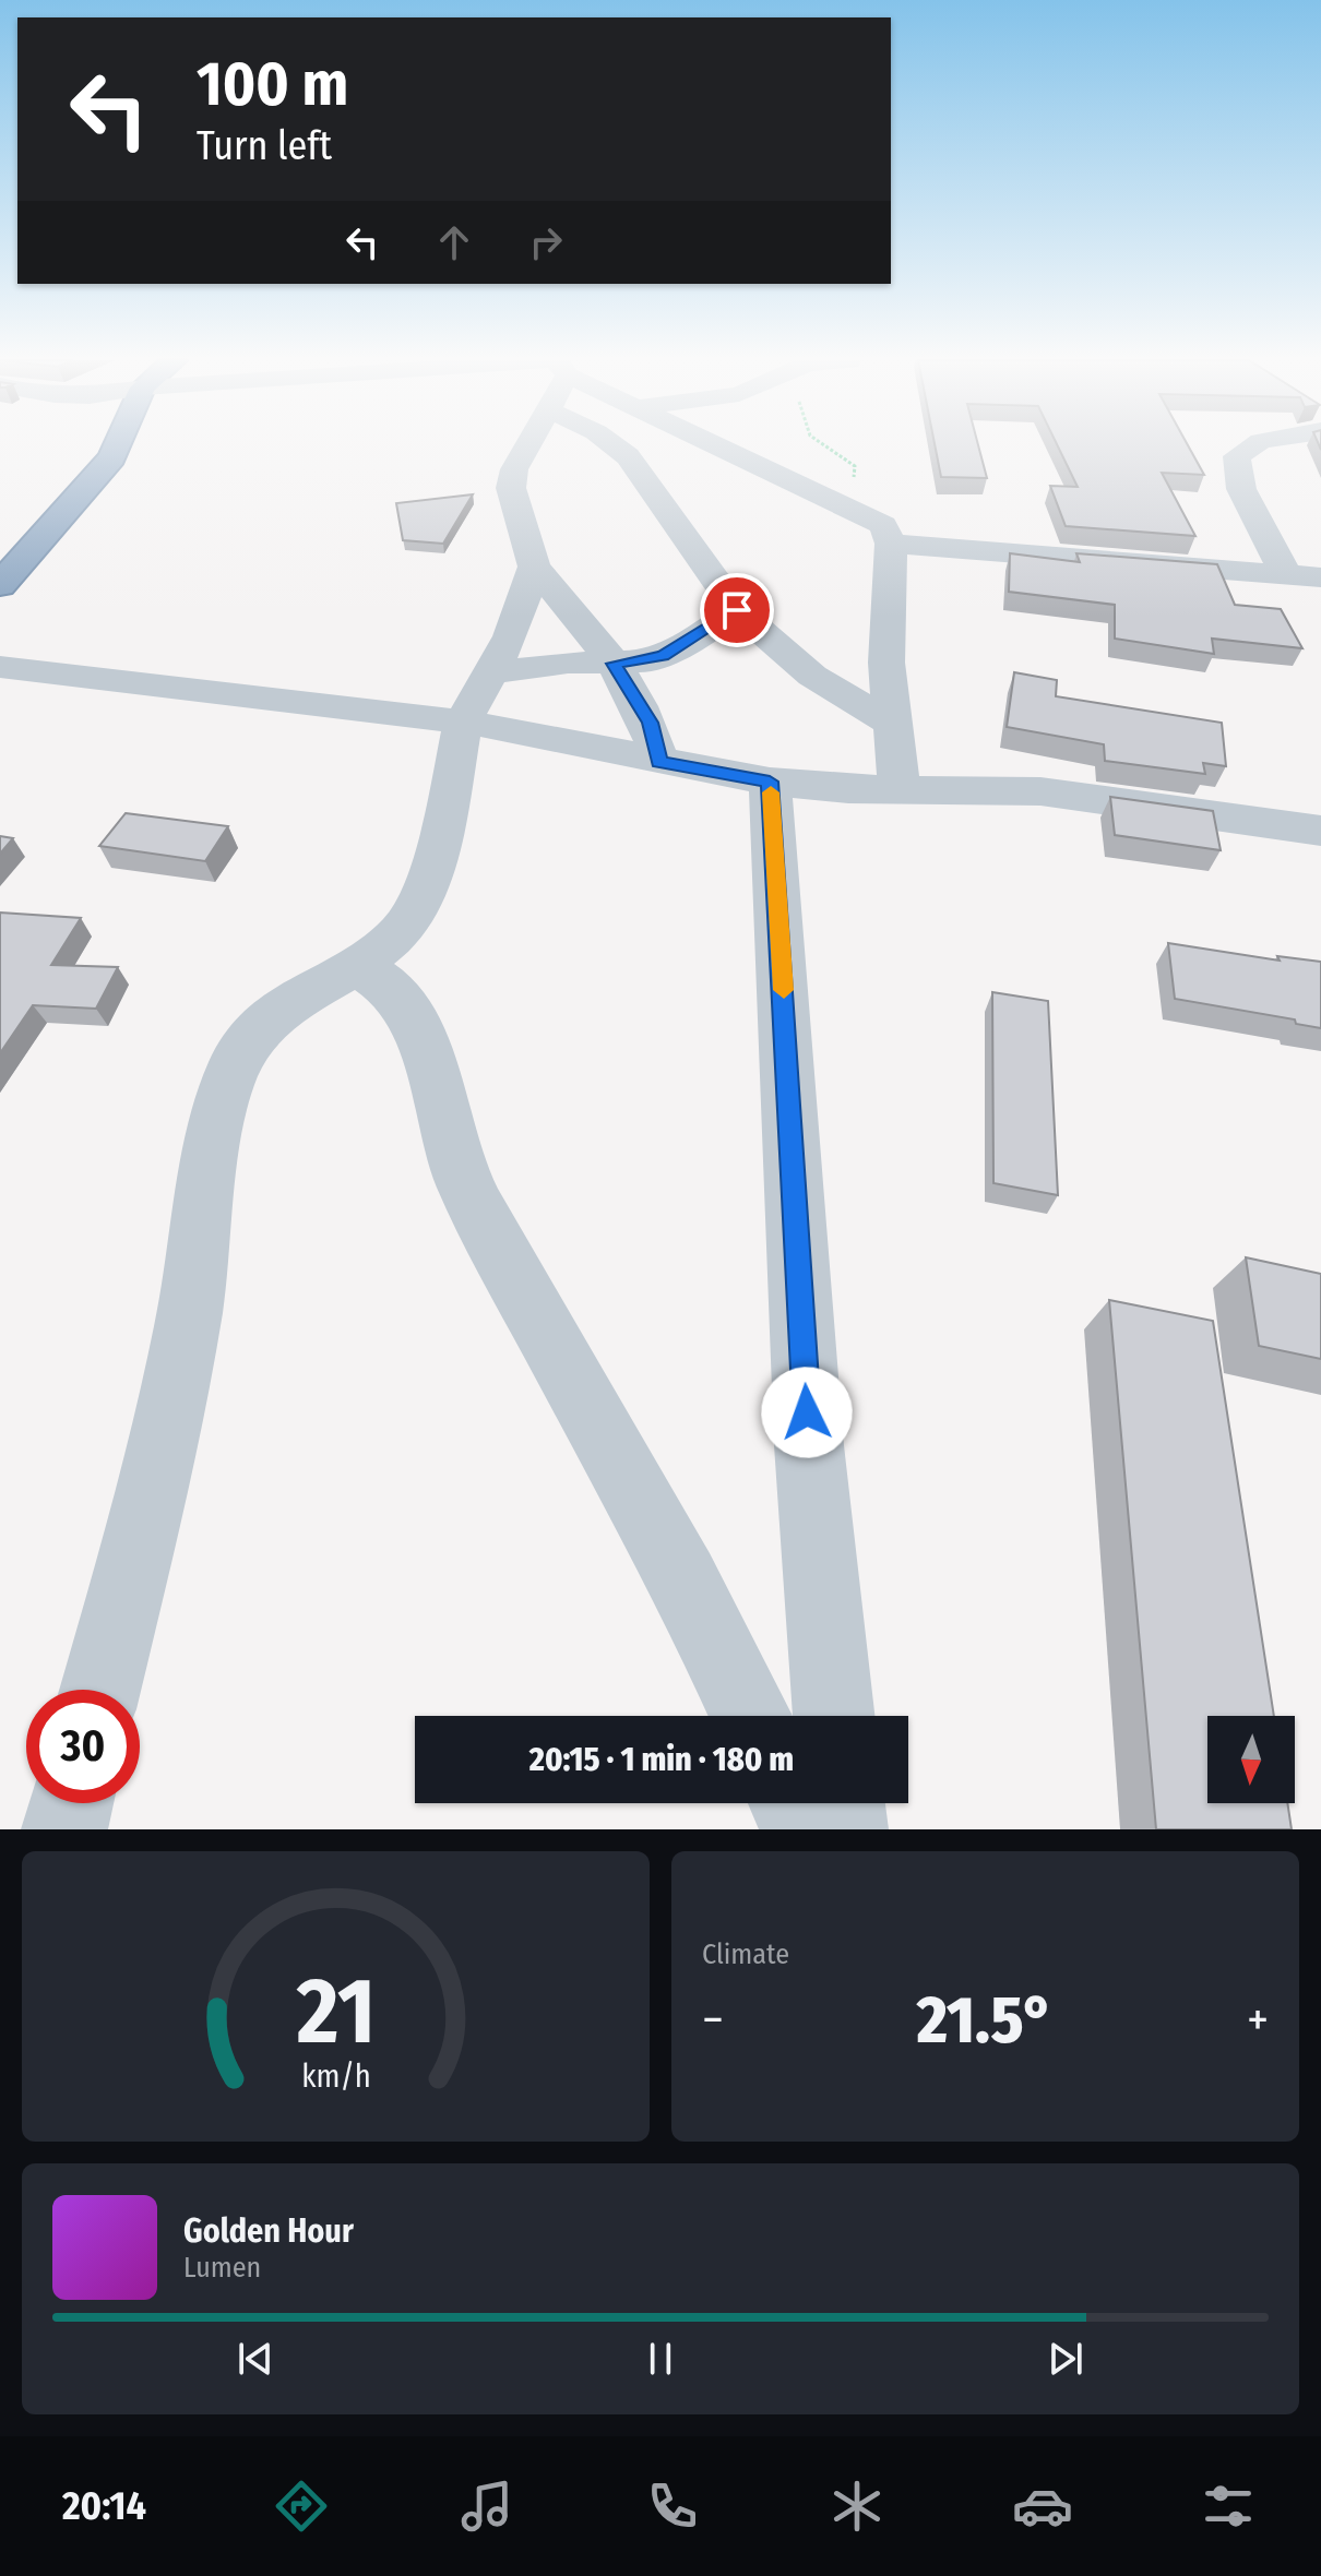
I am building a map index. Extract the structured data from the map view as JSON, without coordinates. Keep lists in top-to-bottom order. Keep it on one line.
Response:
{"north":"bottom","page":{"turn":["100 m","Turn left"],"limit":"30","trip":"20:15 · 1 min · 180 m","tile":"Climate","heat":["−","21.5°","+"],"song":["Golden Hour","Lumen"],"tabs":"20:14","gauge":["21","km/h"]}}
